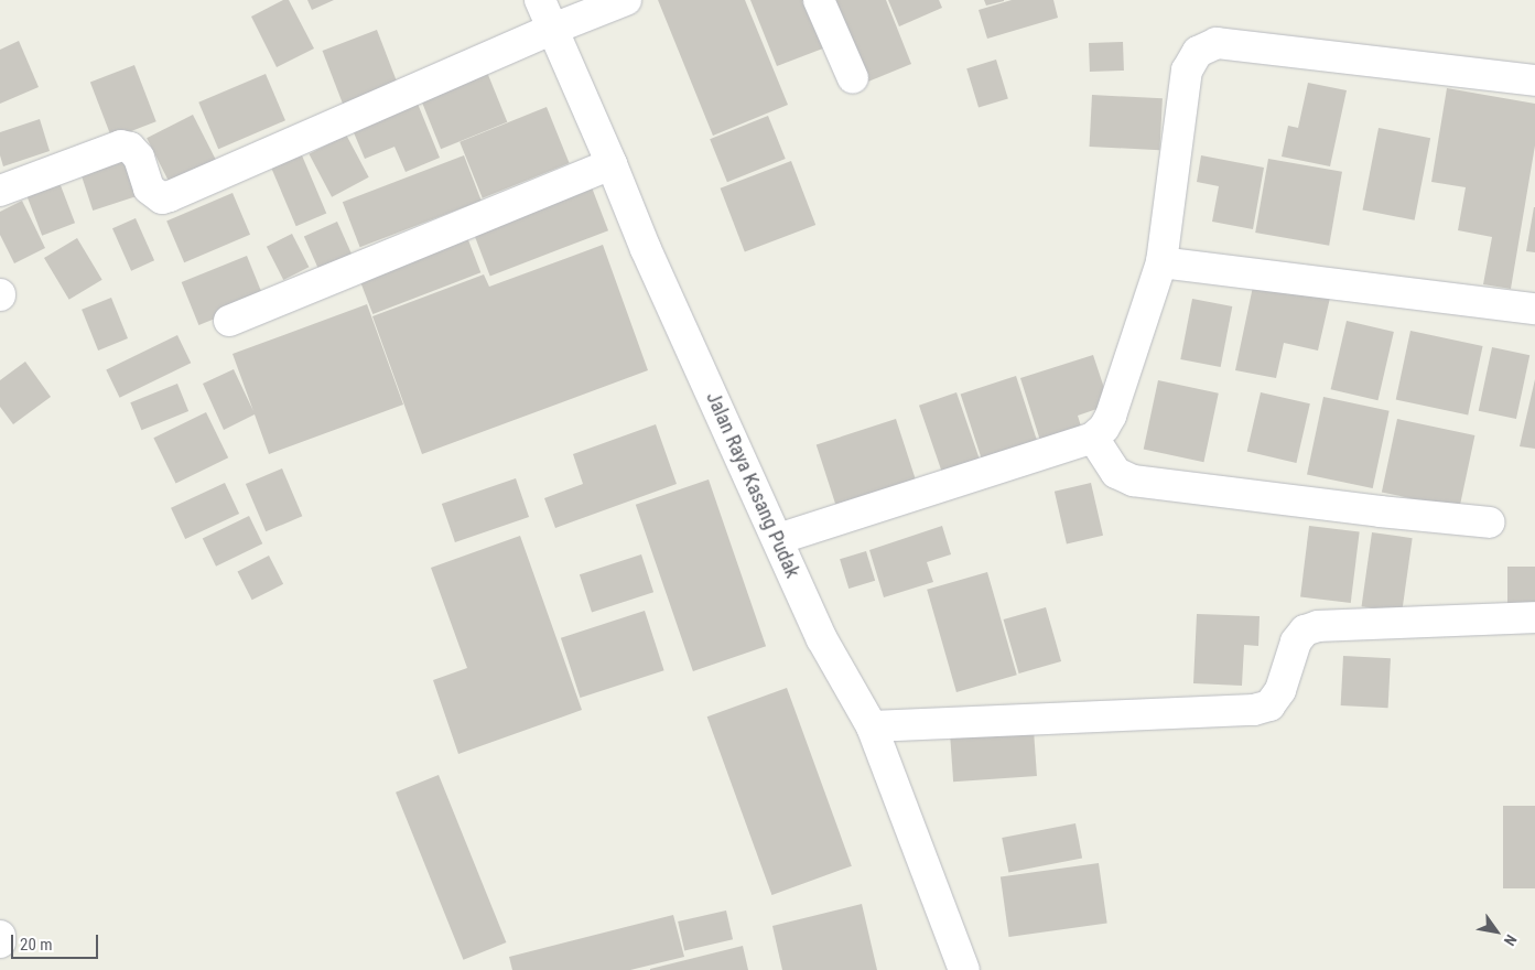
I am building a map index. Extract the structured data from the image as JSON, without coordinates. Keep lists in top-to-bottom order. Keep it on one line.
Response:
{"streets":{"street":["Jalan Raya Kasang Pudak"]},"scale_bar":"20 m","north":"bottom right"}
